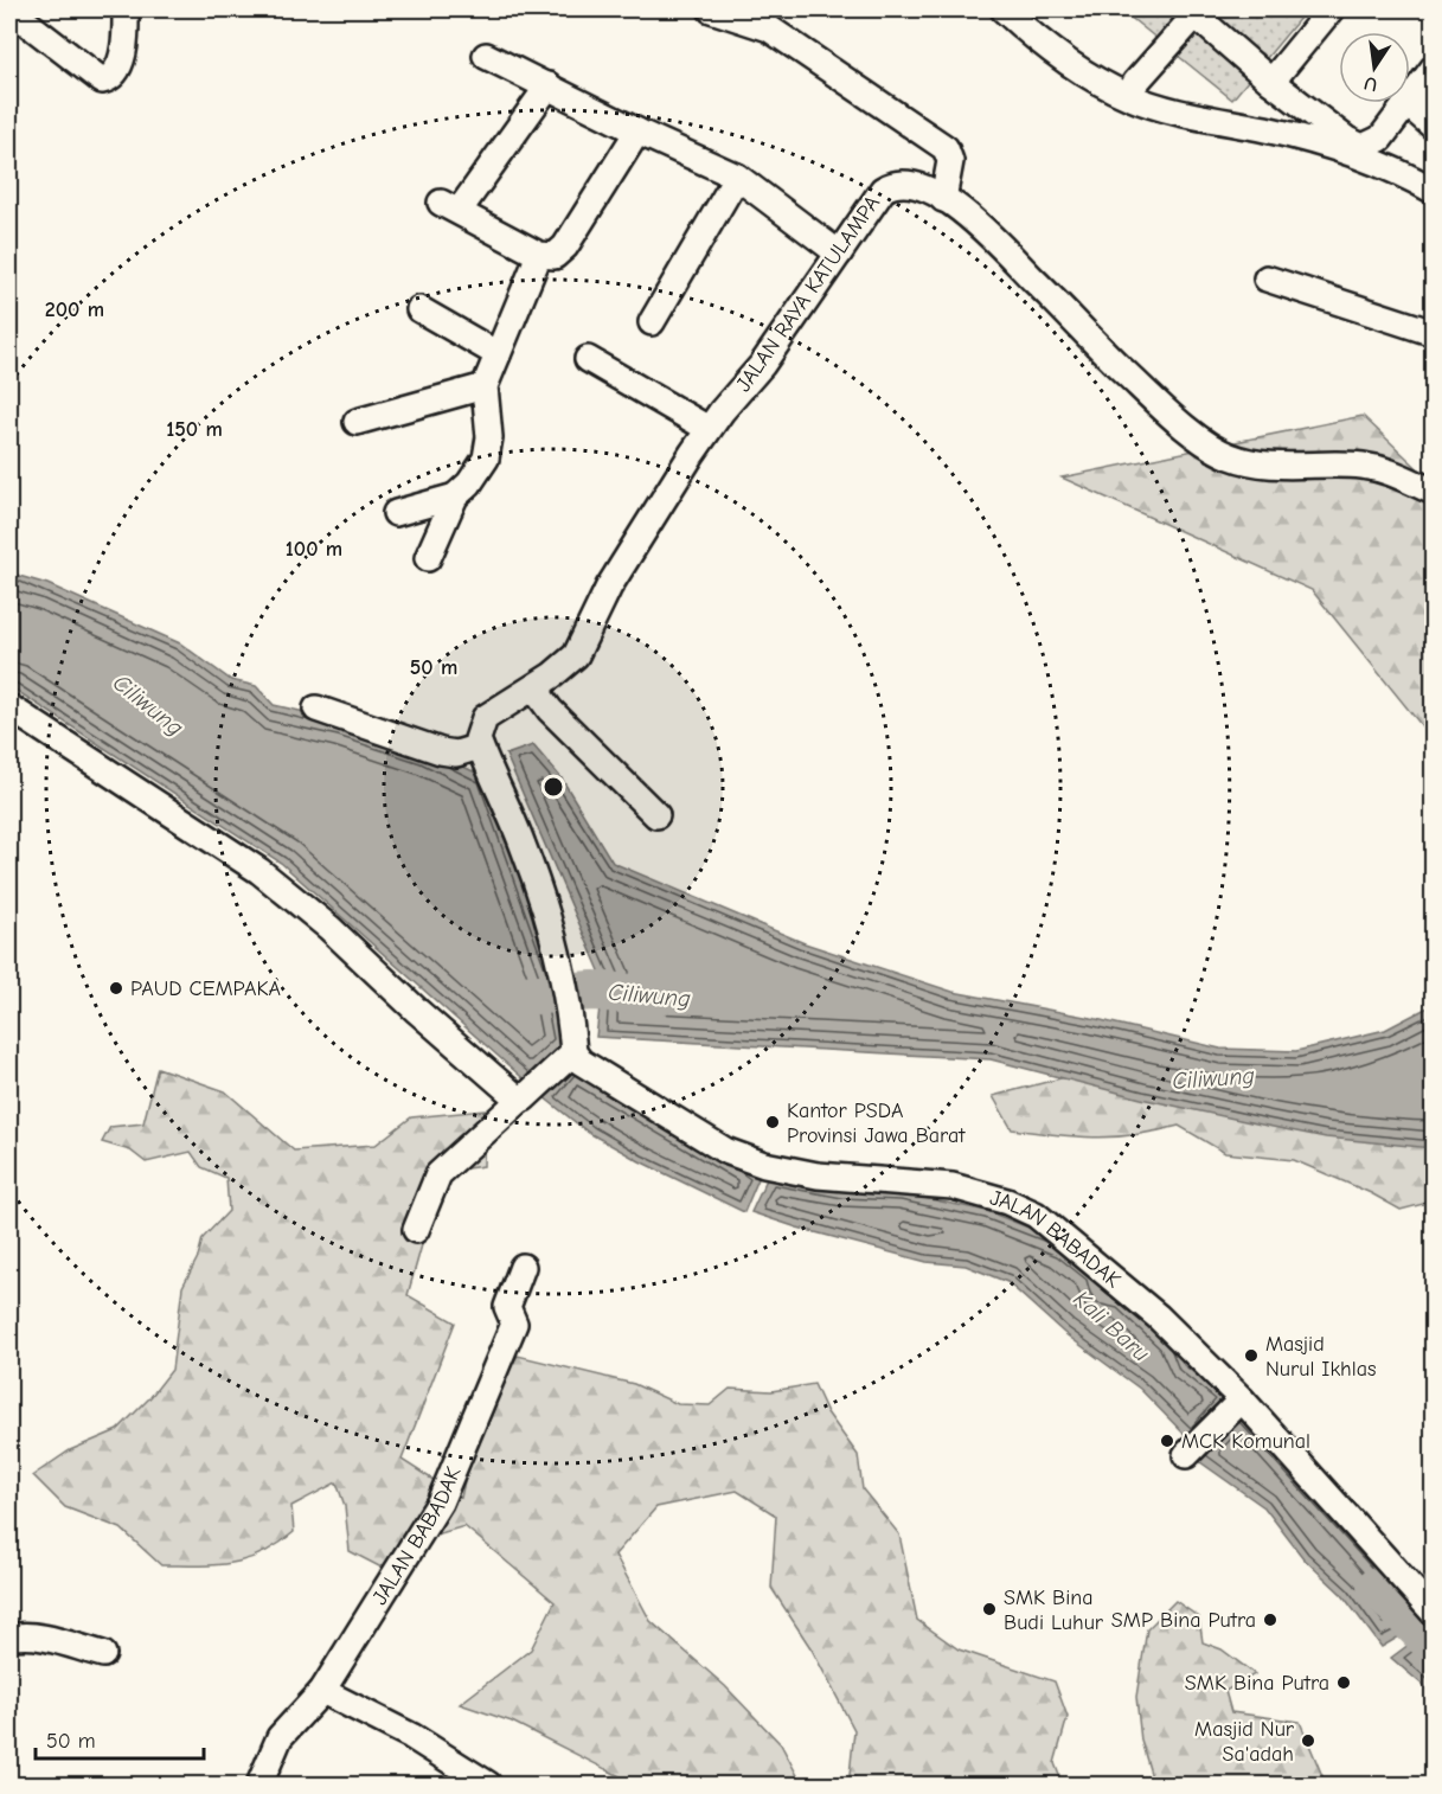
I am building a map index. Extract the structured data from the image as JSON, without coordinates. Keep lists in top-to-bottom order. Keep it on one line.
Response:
{"streets":{"street":["JALAN RAYA KATULAMPA","JALAN BABADAK"]},"water":["Ciliwung","Kali Baru"],"places":["PAUD CEMPAKA","Kantor PSDA Provinsi Jawa Barat","Masjid Nurul Ikhlas","MCK Komunal","SMK Bina Budi Luhur","SMP Bina Putra","SMK Bina Putra","Masjid Nur Sa'adah"],"scale_bar":"50 m","north":"bottom","rings":["200 m","150 m","100 m","50 m"]}
